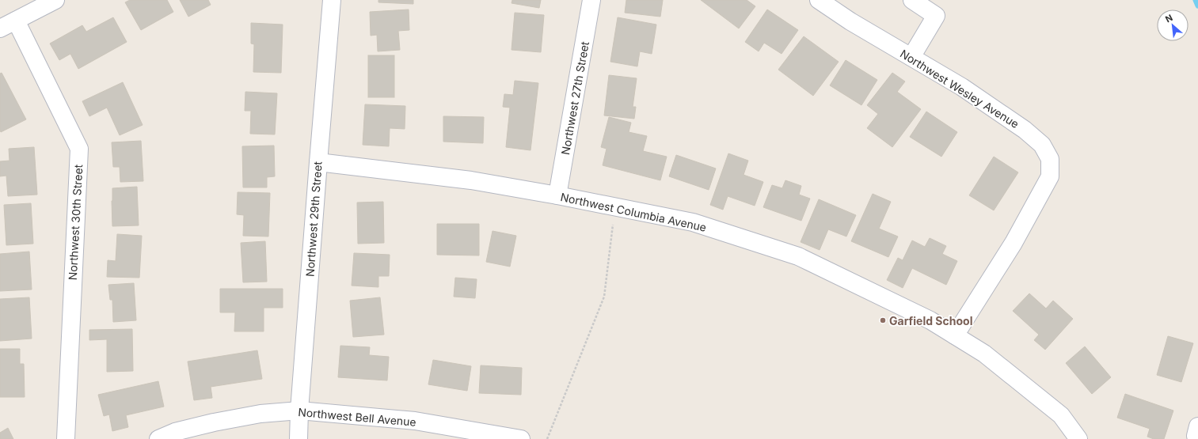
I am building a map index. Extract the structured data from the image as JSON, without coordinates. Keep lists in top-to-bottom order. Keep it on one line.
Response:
{"streets":{"street":["Northwest Wesley Avenue","Northwest 27th Street","Northwest Columbia Avenue","Northwest 29th Street","Northwest 30th Street","Northwest Bell Avenue"]},"crossings":[["Northwest Wesley Avenue","Northwest Columbia Avenue"],["Northwest 27th Street","Northwest Columbia Avenue"],["Northwest Columbia Avenue","Northwest 29th Street"],["Northwest 29th Street","Northwest Bell Avenue"]],"places":["Garfield School"],"north":"top left"}
